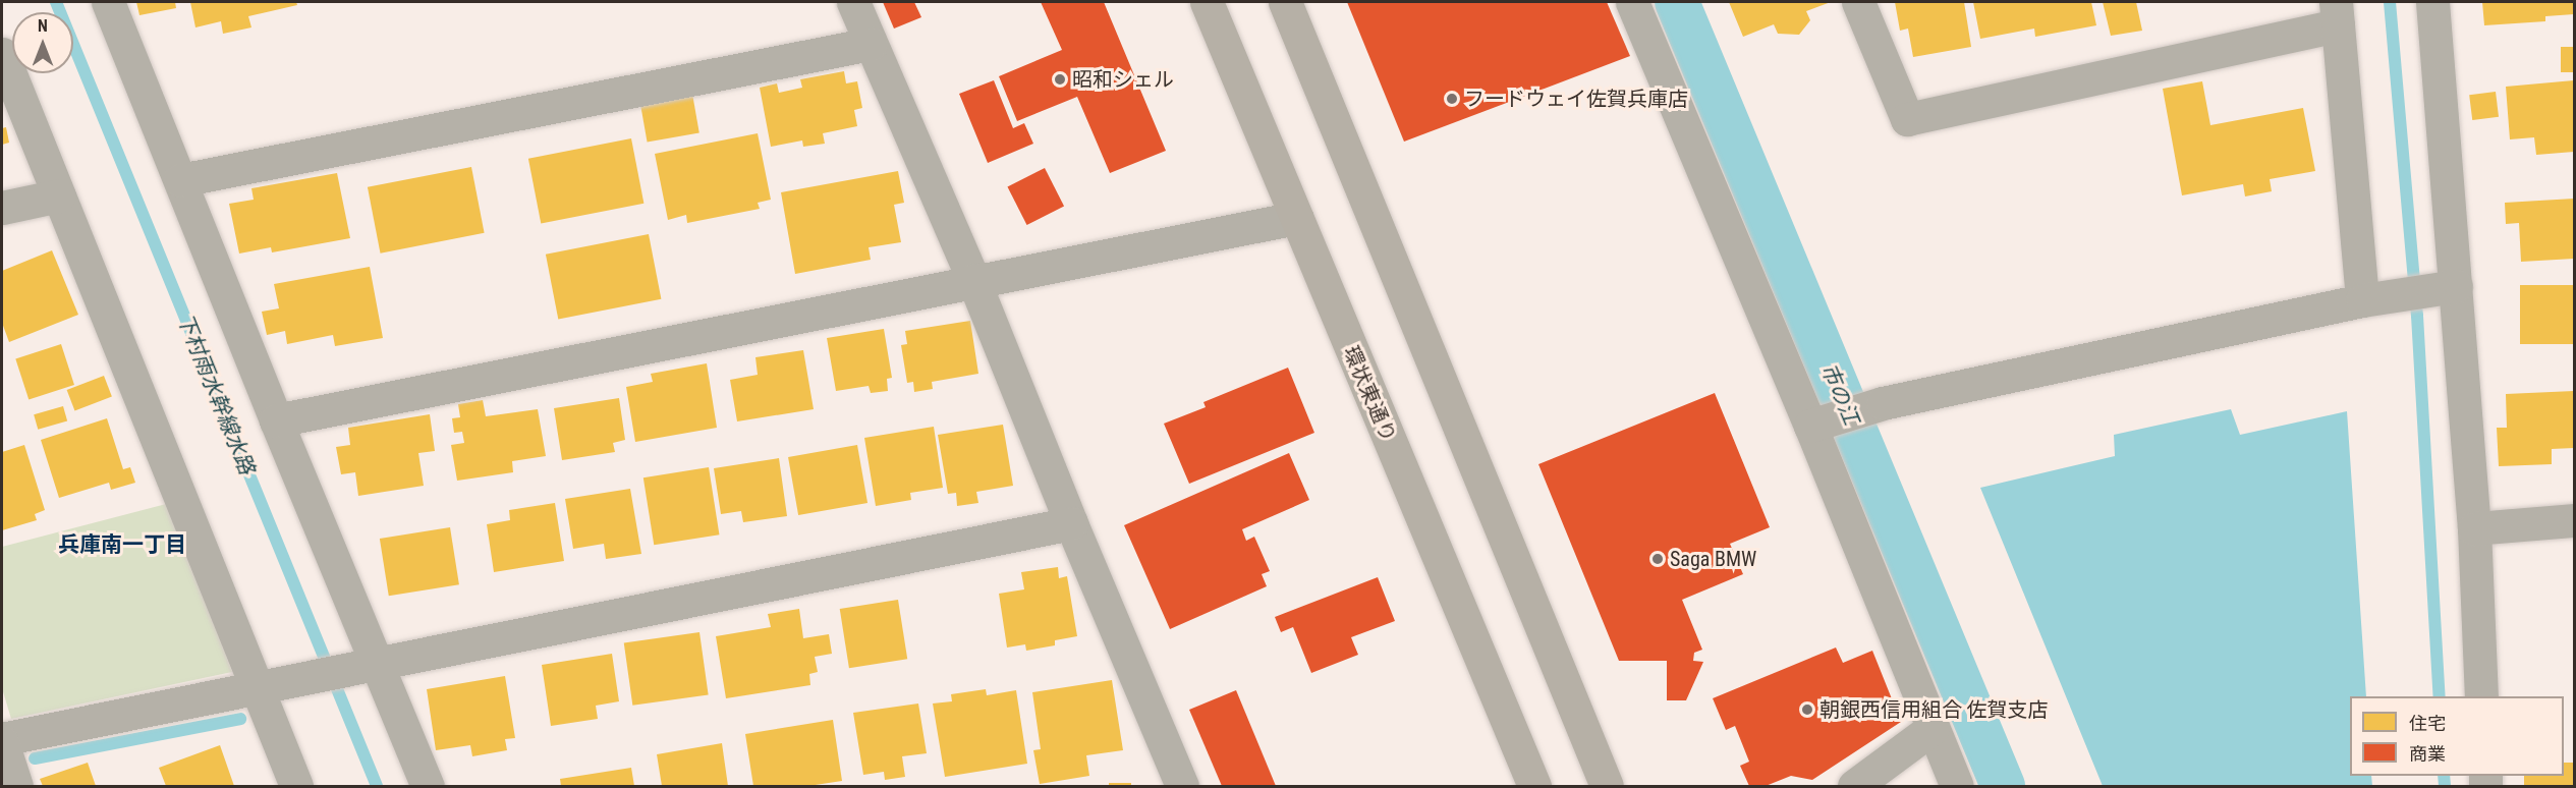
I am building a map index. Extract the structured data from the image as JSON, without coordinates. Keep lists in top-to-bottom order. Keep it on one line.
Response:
{"streets":{"main road":["環状東通り"]},"districts":["兵庫南一丁目"],"water":["下村雨水幹線水路","市の江"],"places":["昭和シェル","フードウェイ佐賀兵庫店","Saga BMW","朝銀西信用組合 佐賀支店"],"legend":["住宅","商業"],"north":"top"}
